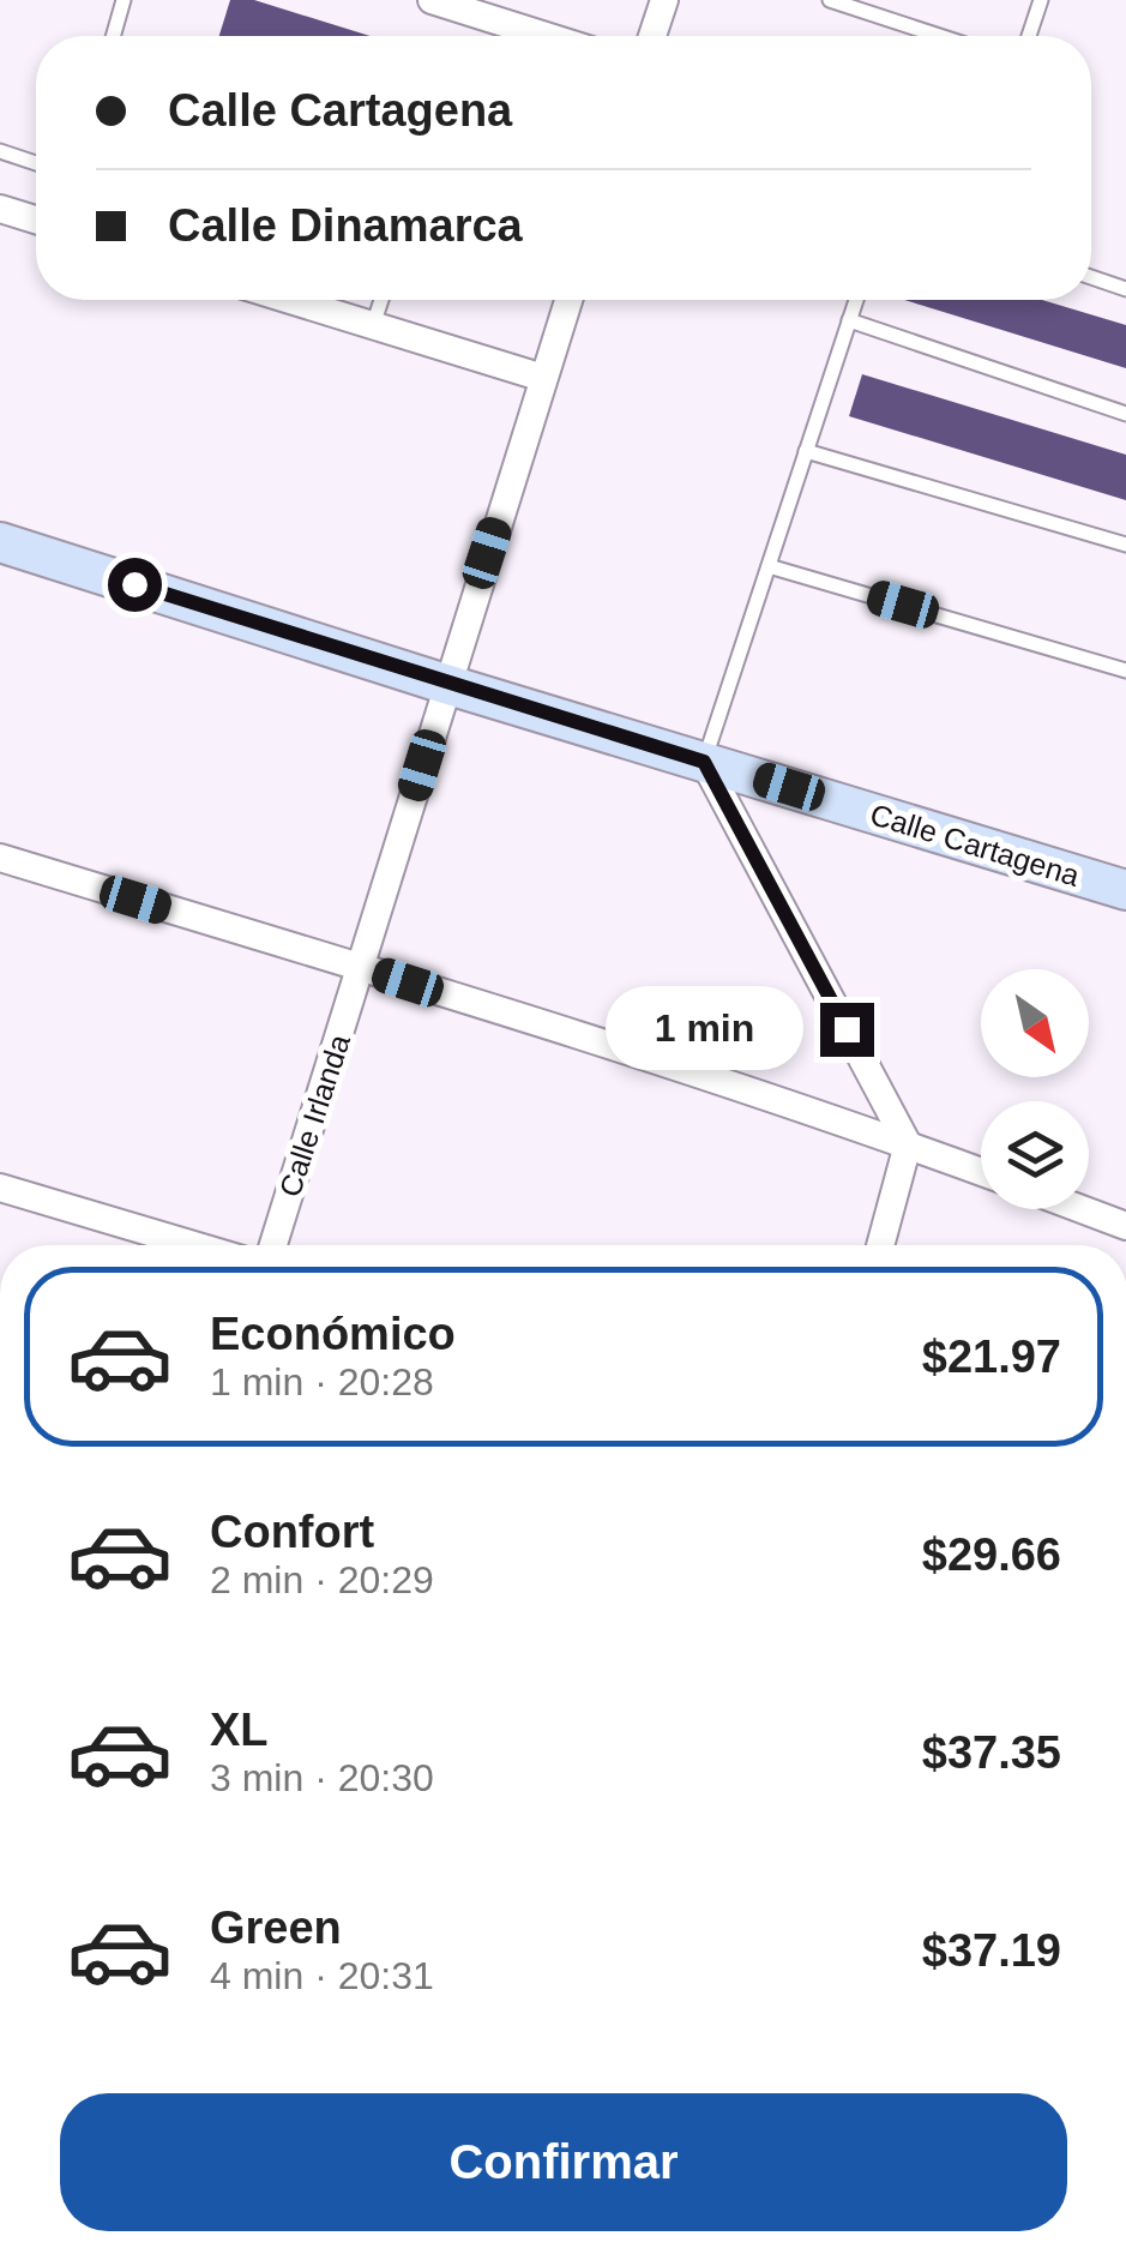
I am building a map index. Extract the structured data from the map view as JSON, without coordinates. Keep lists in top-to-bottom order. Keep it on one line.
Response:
{"streets":{"main road":["Calle Cartagena"],"street":["Calle Irlanda"]},"crossings":[["Calle Cartagena","Calle Irlanda"]],"north":"bottom right","page":{"banner":["Calle Cartagena","Calle Dinamarca"],"bubble":"1 min","list":[{"name":"Económico","note":"1 min · 20:28","value":"$21.97"},{"name":"Confort","note":"2 min · 20:29","value":"$29.66"},{"name":"XL","note":"3 min · 20:30","value":"$37.35"},{"name":"Green","note":"4 min · 20:31","value":"$37.19"}],"buttons":"Confirmar"}}
